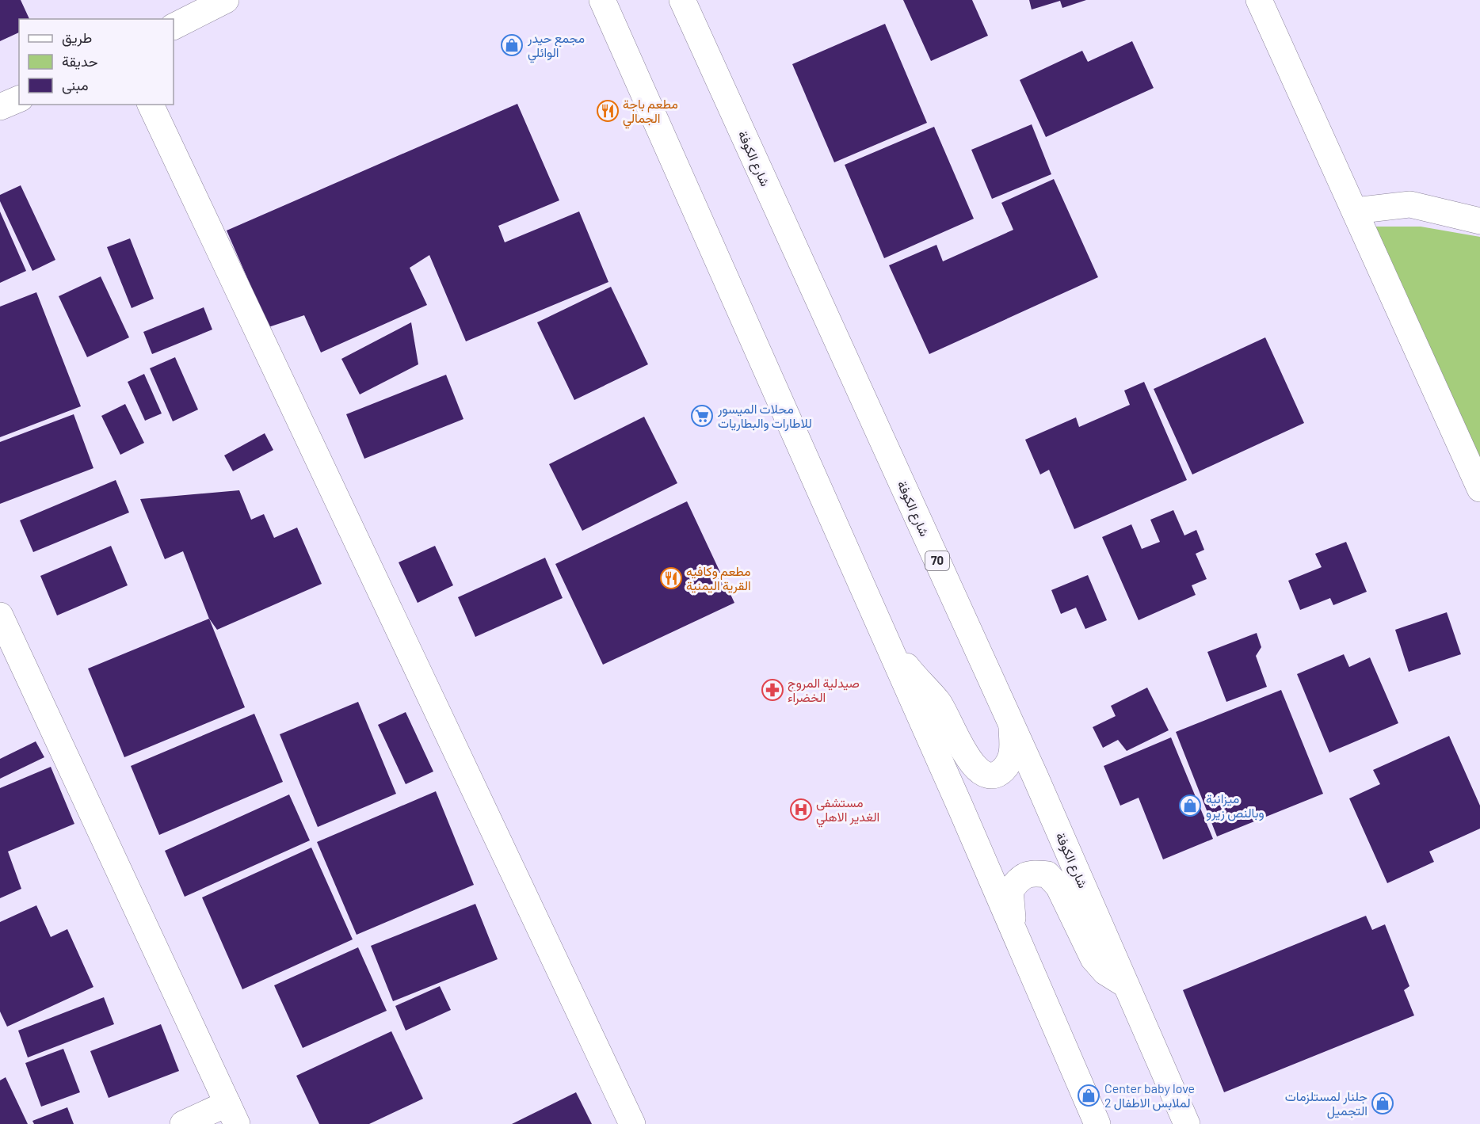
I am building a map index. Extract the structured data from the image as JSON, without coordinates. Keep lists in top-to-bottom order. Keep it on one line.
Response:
{"streets":{"main road":["شارع الكوفة","70"]},"places":{"shop":["مجمع حيدر الوائلي","ميزانية وبالنص زيرو","Center baby love لملابس الاطفال 2","جلنار لمستلزمات التجميل"],"restaurant":["مطعم باجة الجمالي","مطعم وكافيه القرية اليمنية"],"supermarket":["محلات الميسور للاطارات والبطاريات"],"pharmacy":["صيدلية المروج الخضراء"],"hospital":["مستشفى الغدير الاهلي"]},"legend":["طريق","حديقة","مبنى"]}
